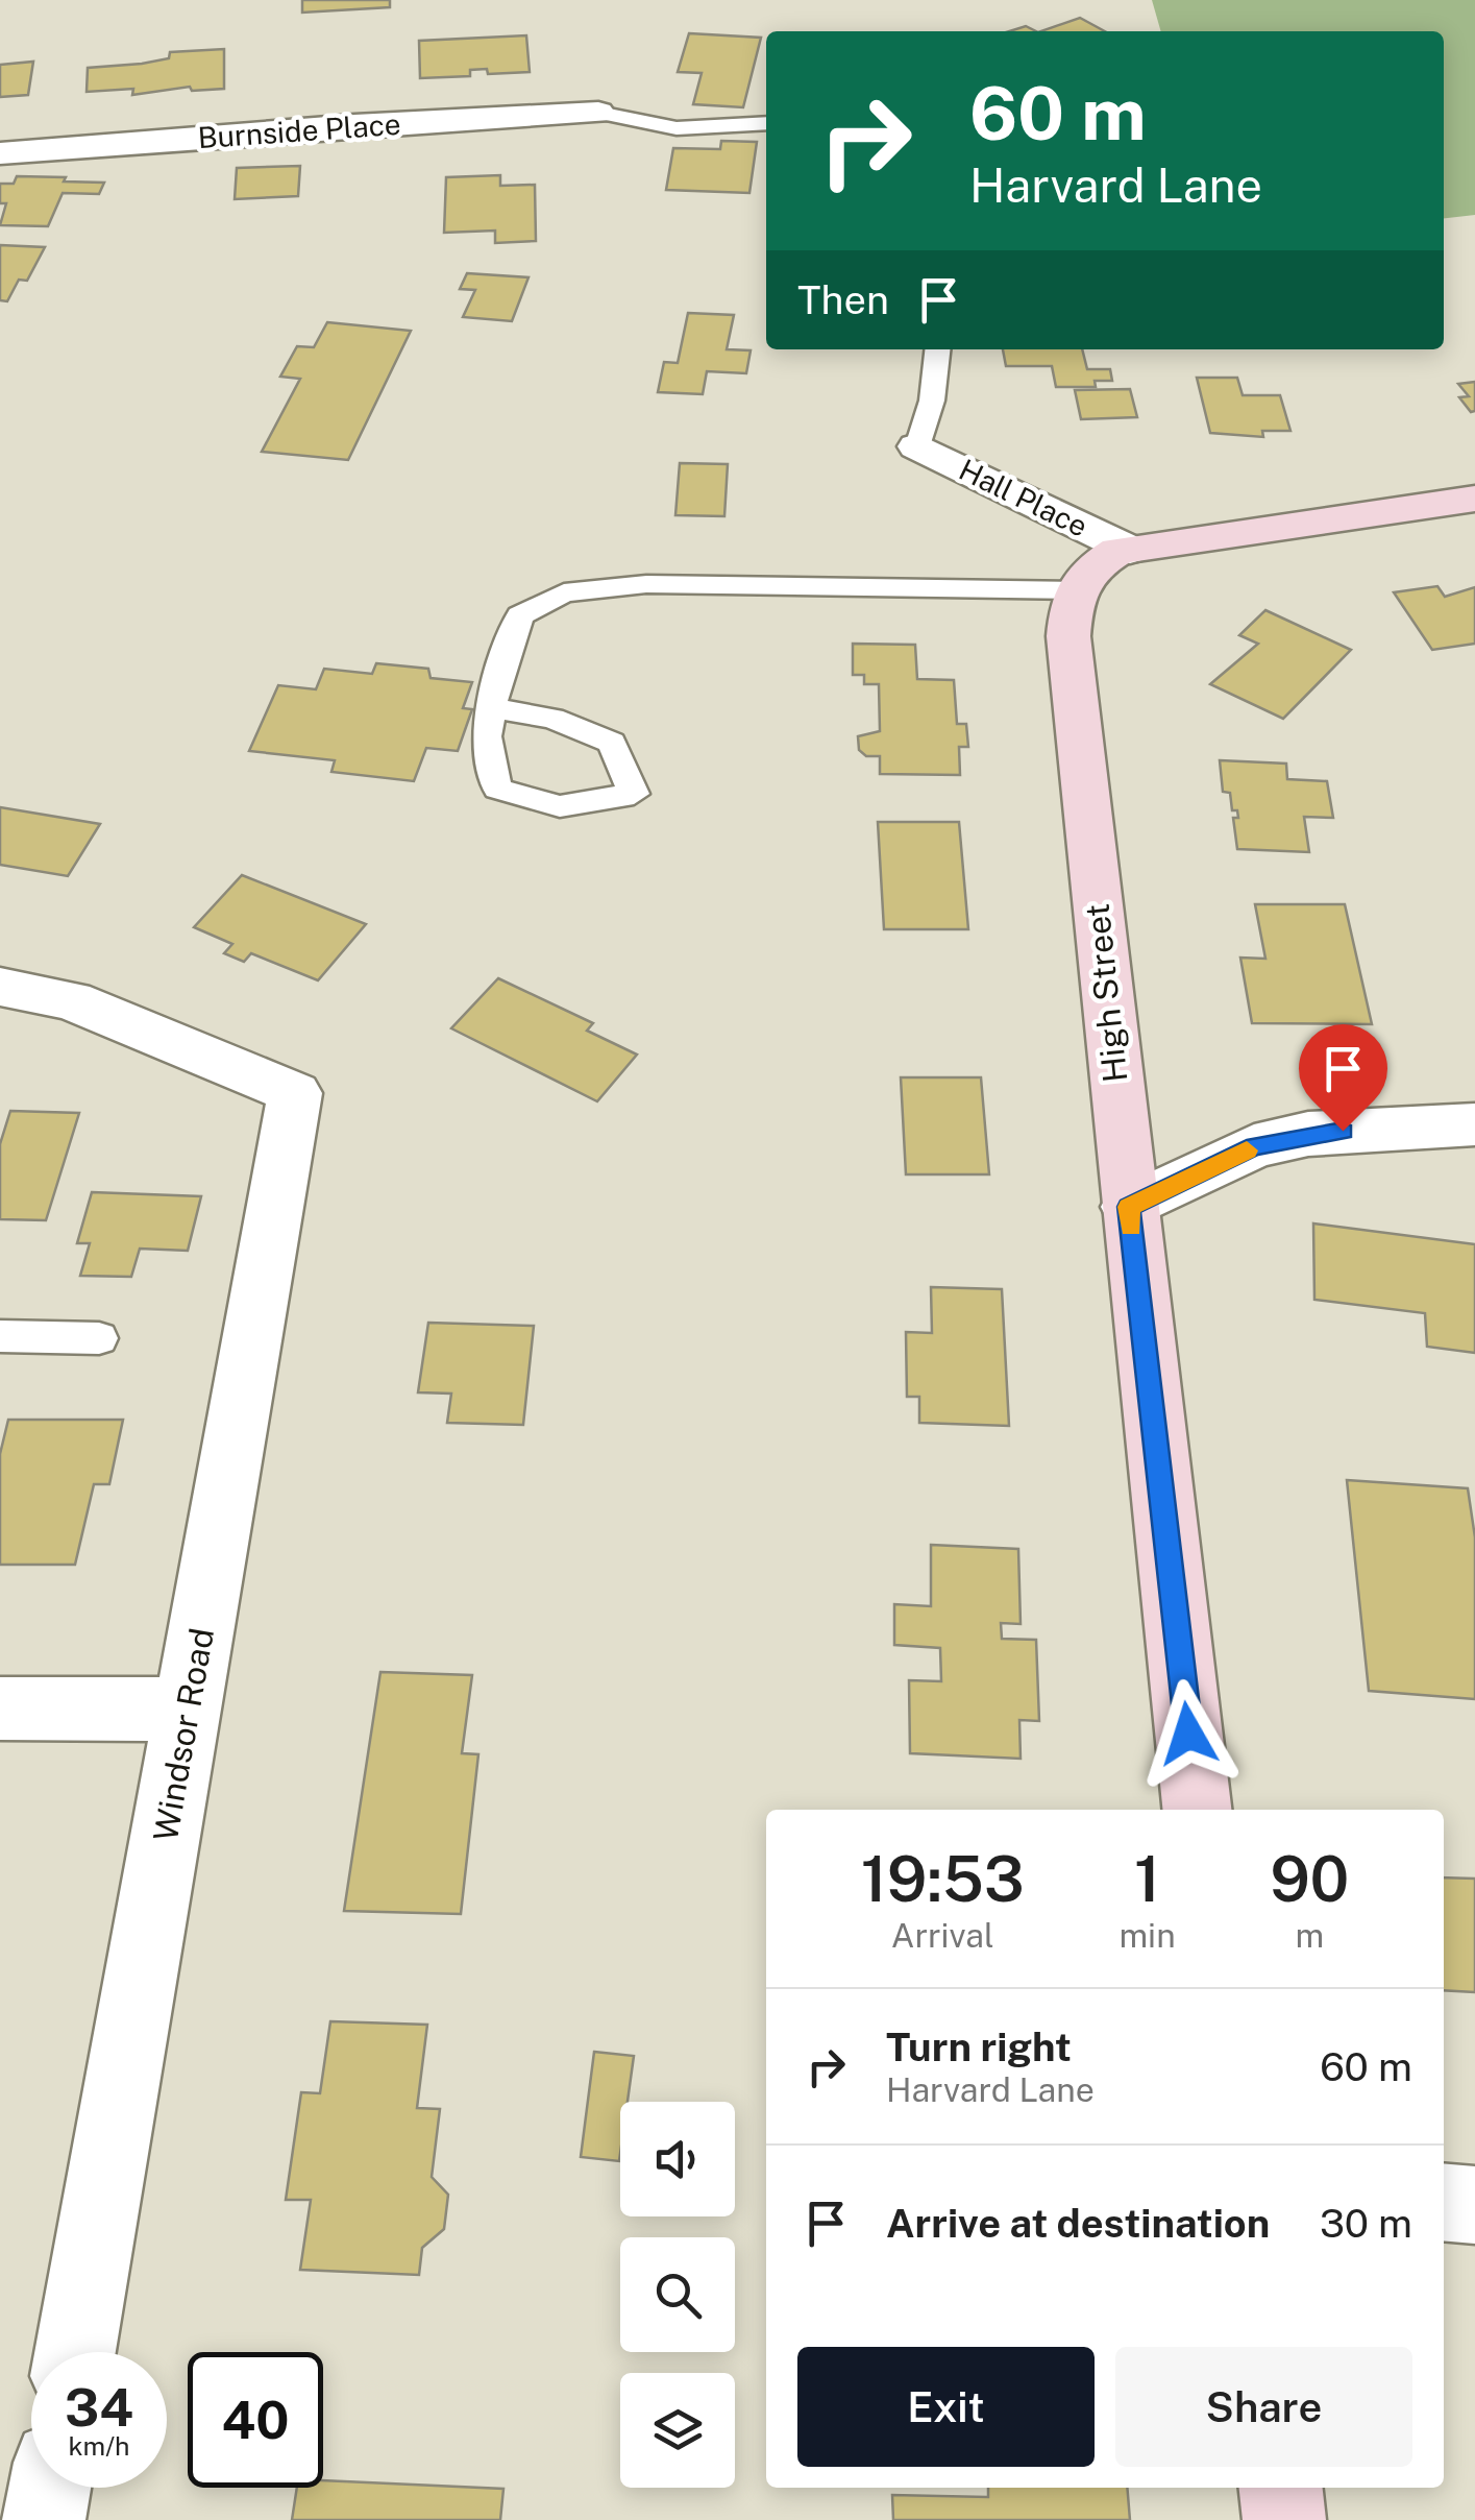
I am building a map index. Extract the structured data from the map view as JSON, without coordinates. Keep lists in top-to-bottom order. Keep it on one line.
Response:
{"streets":{"street":["Burnside Place","Hall Place","High Street","Windsor Road"]},"page":{"turn":["60 m","Harvard Lane"],"then":"Then","eta":["19:53","Arrival","1","min","90","m"],"list":[{"name":"Turn right","note":"Harvard Lane","value":"60 m"},{"name":"Arrive at destination","value":"30 m"}],"buttons":["Exit","Share"],"speed":"34 km/h","limit":"40"}}
